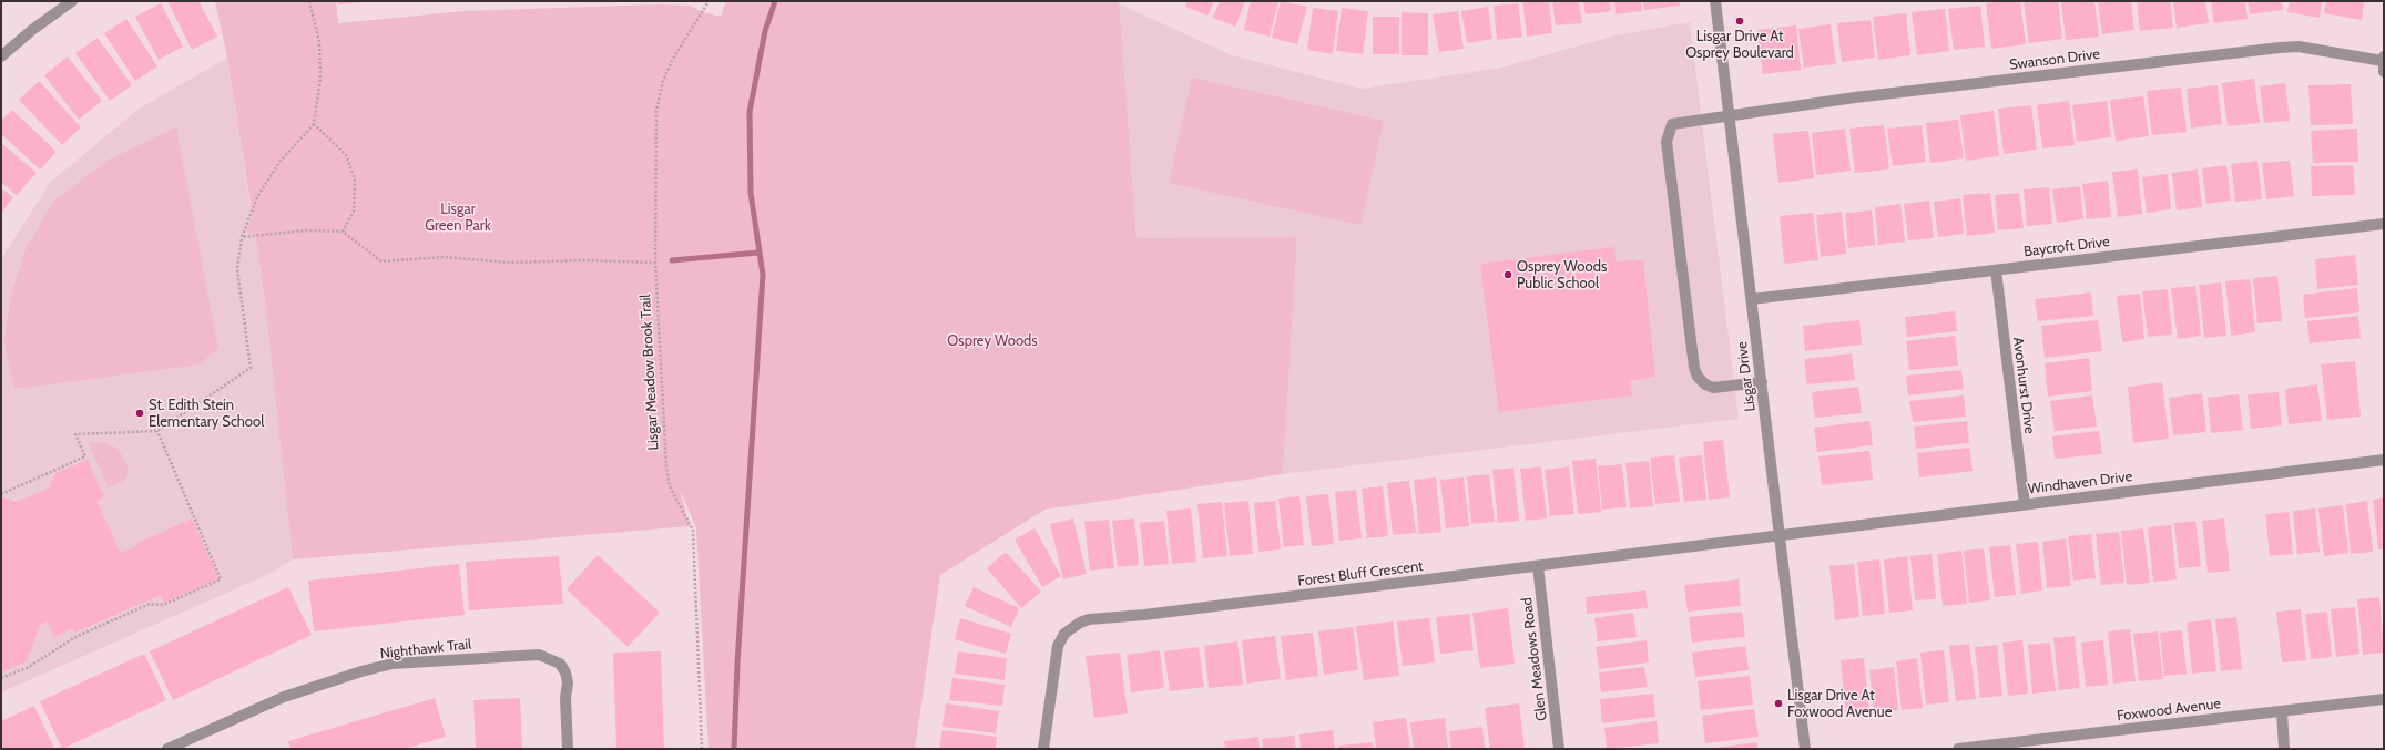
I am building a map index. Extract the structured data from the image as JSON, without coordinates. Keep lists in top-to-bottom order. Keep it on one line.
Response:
{"streets":{"street":["Swanson Drive","Baycroft Drive","Lisgar Drive","Avonhurst Drive","Windhaven Drive","Forest Bluff Crescent","Nighthawk Trail","Glen Meadows Road","Foxwood Avenue"],"path":["Lisgar Meadow Brook Trail"]},"crossings":[["Swanson Drive","Lisgar Drive"],["Baycroft Drive","Lisgar Drive"],["Baycroft Drive","Avonhurst Drive"],["Lisgar Drive","Windhaven Drive"],["Lisgar Drive","Forest Bluff Crescent"],["Avonhurst Drive","Windhaven Drive"],["Windhaven Drive","Forest Bluff Crescent"],["Forest Bluff Crescent","Glen Meadows Road"]],"parks":["Lisgar Green Park","Osprey Woods"],"places":["Lisgar Drive At Osprey Boulevard","Osprey Woods Public School","St. Edith Stein Elementary School","Lisgar Drive At Foxwood Avenue"]}
